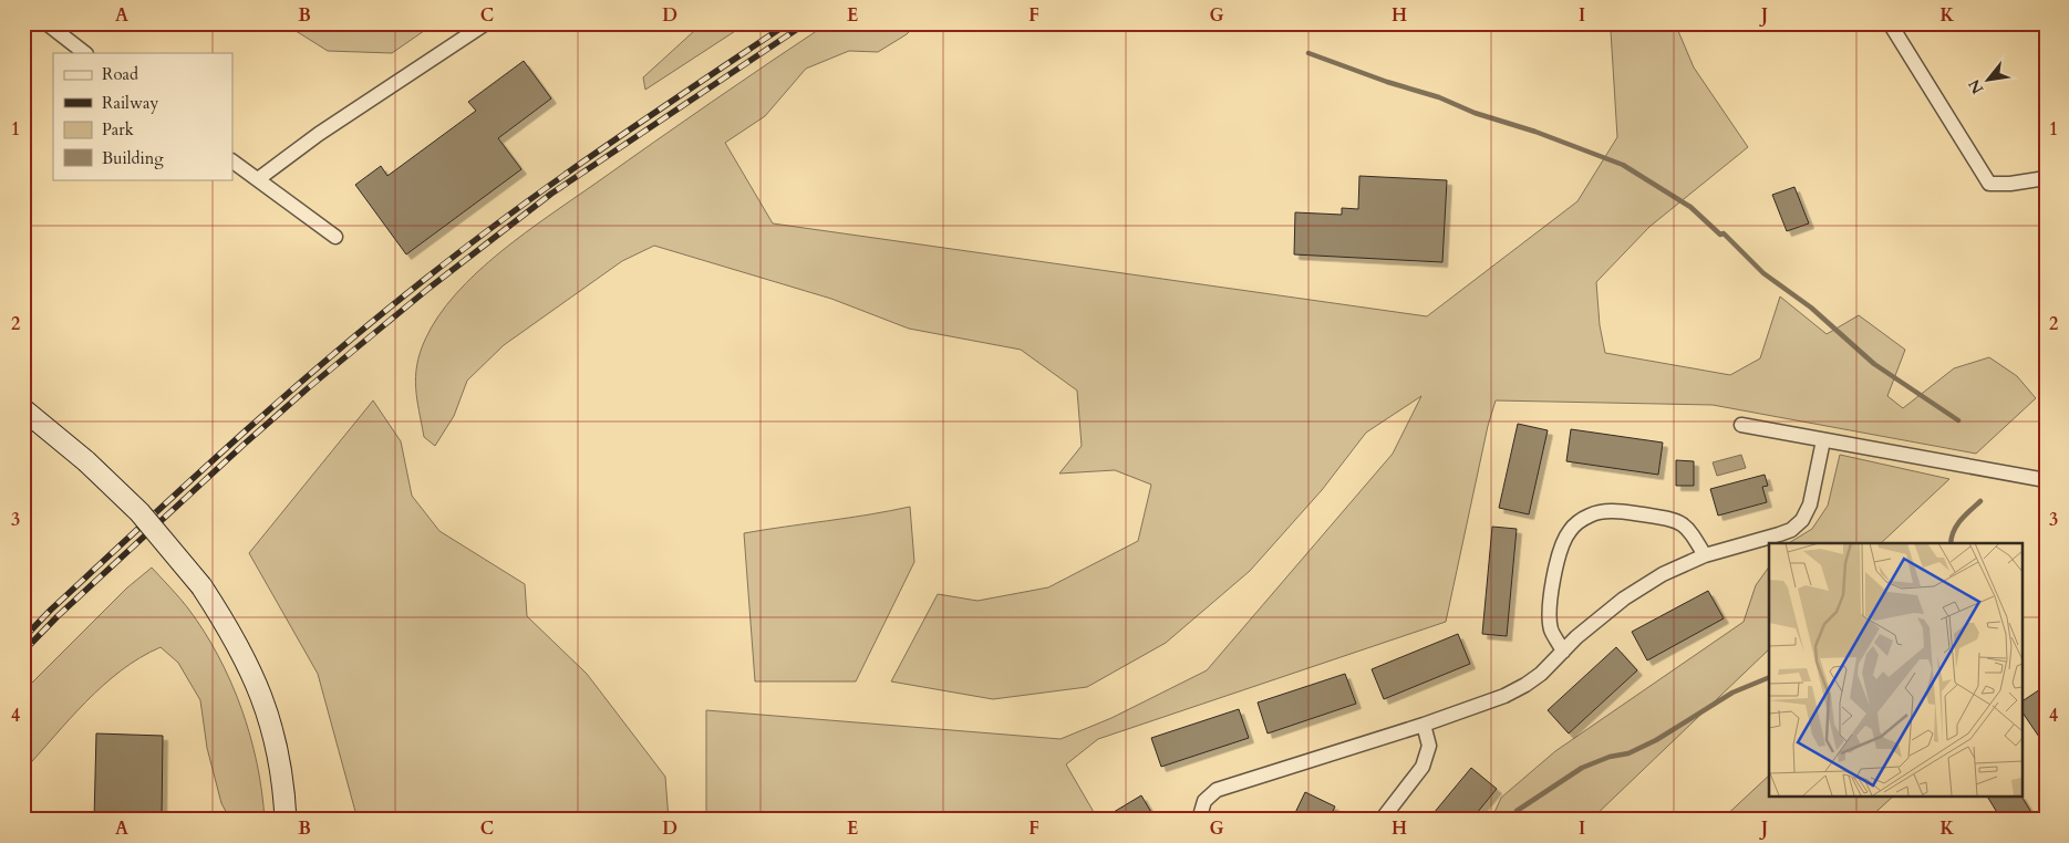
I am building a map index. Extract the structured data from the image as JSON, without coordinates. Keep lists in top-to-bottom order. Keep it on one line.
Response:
{"legend":["Road","Railway","Park","Building"],"north":"bottom left","grid":{"columns":["A","B","C","D","E","F","G","H","I","J","K"],"rows":["1","2","3","4"]}}
